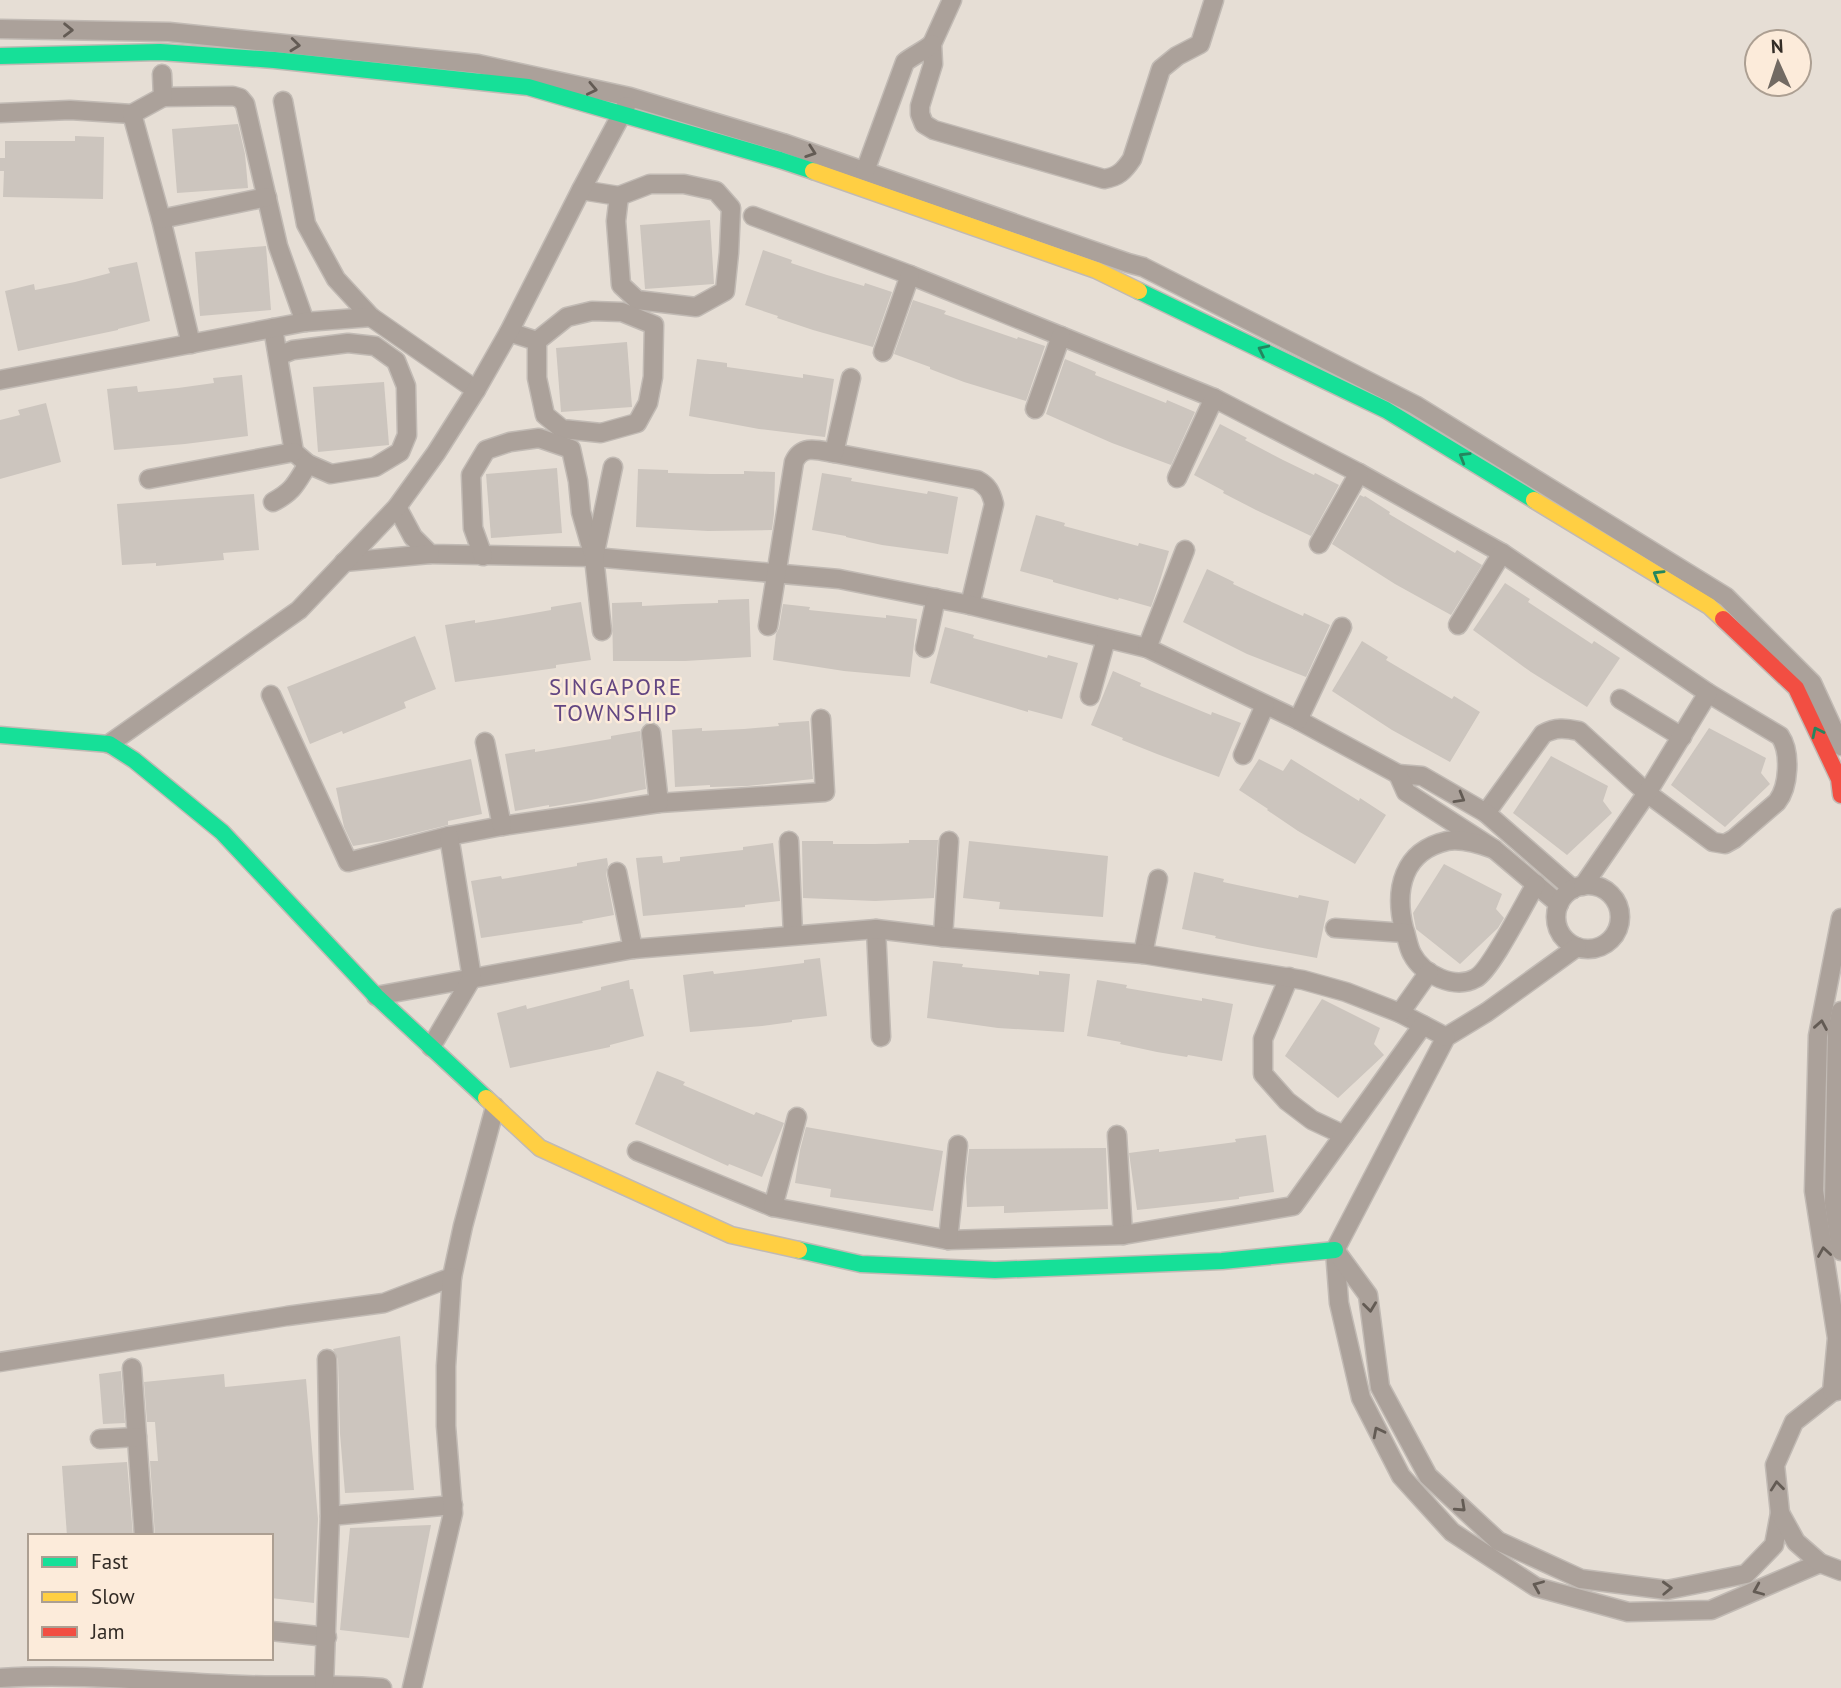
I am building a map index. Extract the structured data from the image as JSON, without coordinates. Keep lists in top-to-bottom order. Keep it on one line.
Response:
{"districts":["SINGAPORE TOWNSHIP"],"legend":["Fast","Slow","Jam"],"north":"top"}
